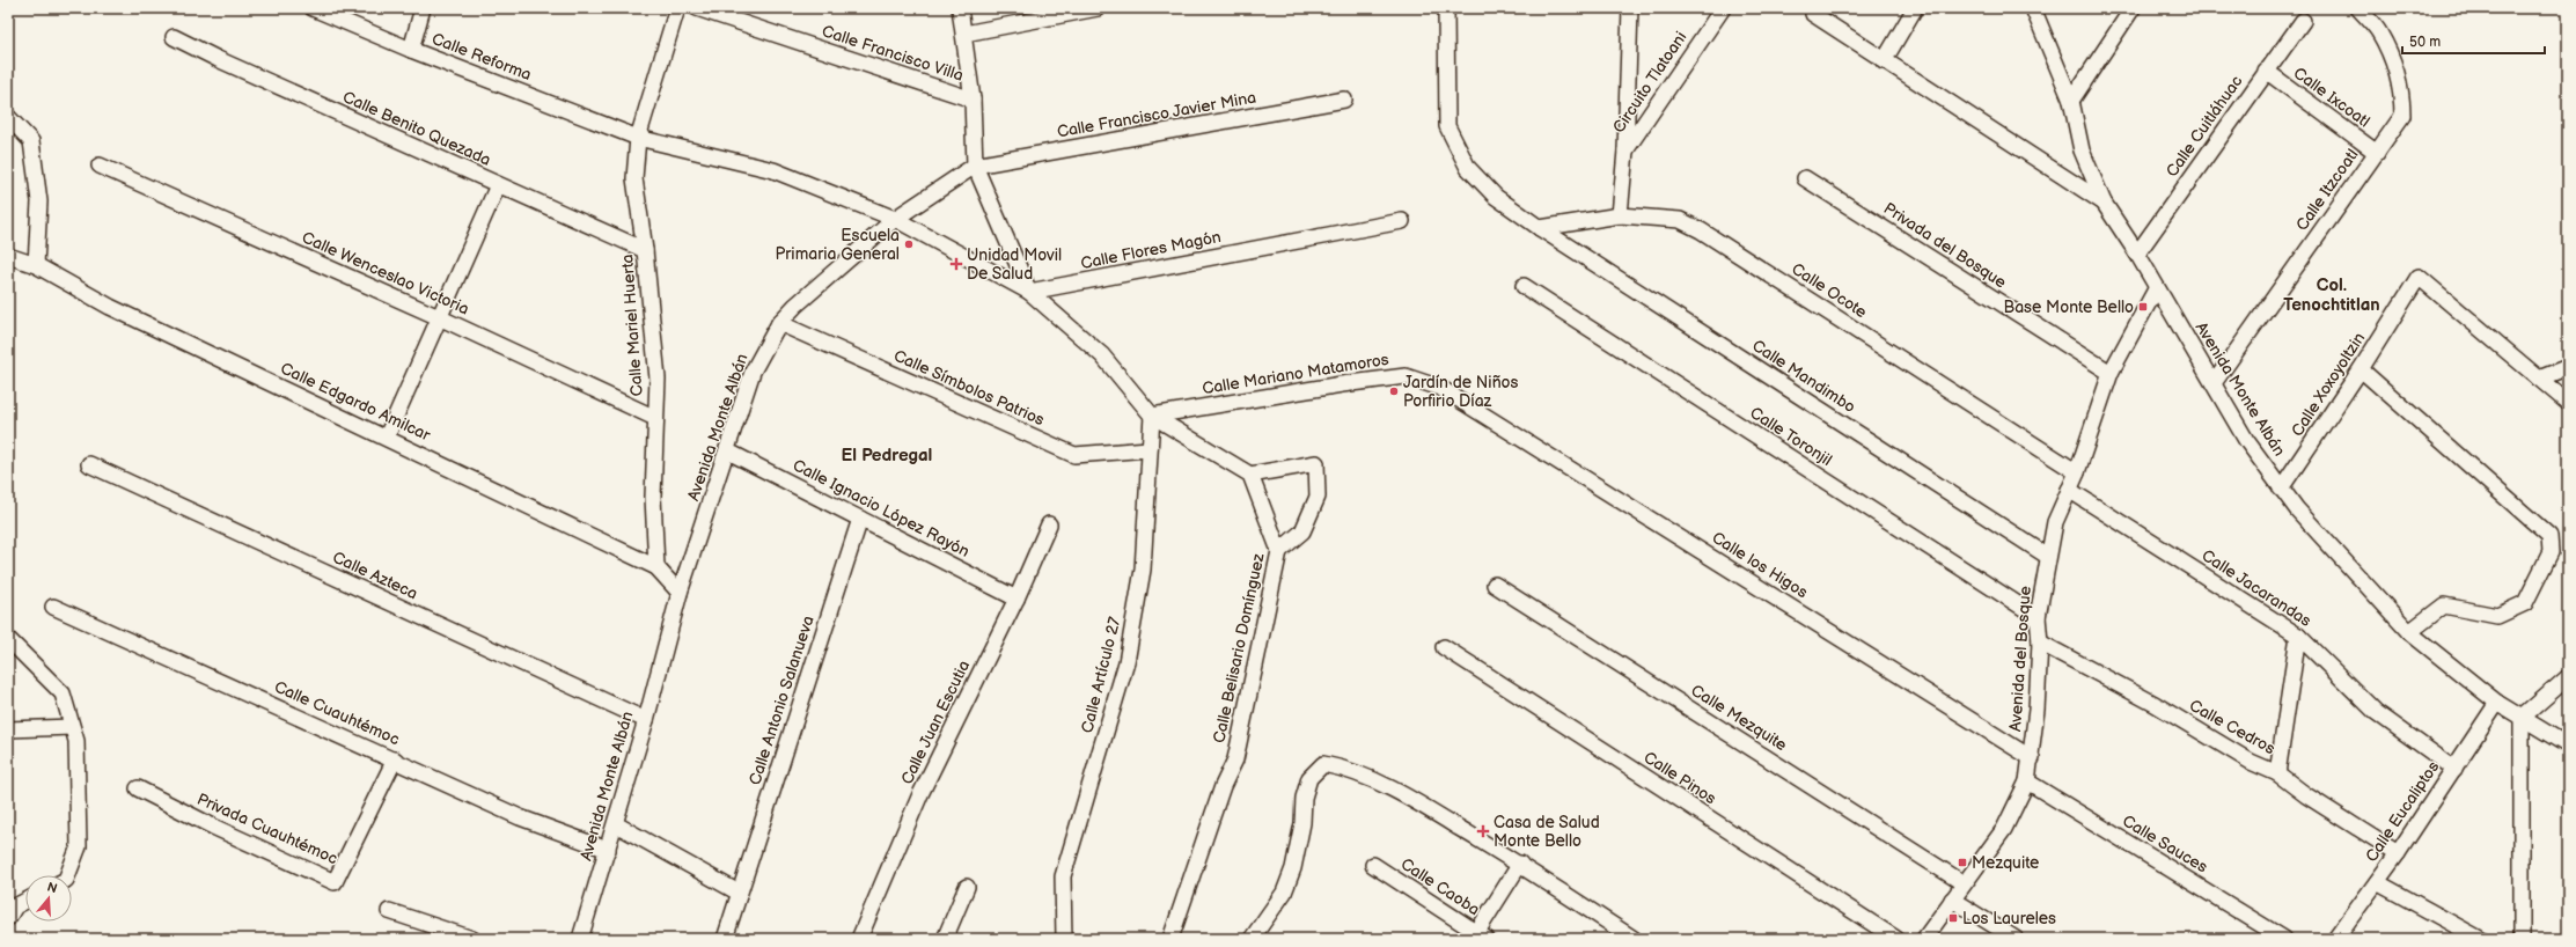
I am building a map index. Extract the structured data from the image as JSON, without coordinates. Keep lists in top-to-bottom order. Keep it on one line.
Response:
{"streets":{"street":["Calle Francisco Villa","Calle Reforma","Circuito Tlatoani","Calle Ixcoatl","Calle Francisco Javier Mina","Calle Cuitláhuac","Calle Benito Quezada","Calle Itzcoatl","Privada del Bosque","Calle Flores Magón","Calle Wenceslao Victoria","Calle Ocote","Calle Mariel Huerta","Calle Mariano Matamoros","Calle Mandimbo","Calle Xoxoyoltzin","Calle Símbolos Patrios","Avenida Monte Albán","Calle Edgardo Amilcar","Calle Toronjil","Calle Ignacio López Rayón","Calle los Higos","Calle Azteca","Calle Jacarandas","Calle Belisario Domínguez","Avenida del Bosque","Calle Artículo 27","Calle Antonio Salanueva","Calle Cuauhtémoc","Calle Mezquite","Calle Juan Escutia","Calle Cedros","Calle Pinos","Calle Eucaliptos","Privada Cuauhtémoc","Calle Sauces","Calle Caoba"]},"crossings":[["Calle Reforma","Calle Mariel Huerta"],["Calle Reforma","Avenida Monte Albán"],["Calle Ixcoatl","Calle Cuitláhuac"],["Calle Ixcoatl","Calle Itzcoatl"],["Calle Francisco Javier Mina","Avenida Monte Albán"],["Calle Cuitláhuac","Avenida Monte Albán"],["Calle Benito Quezada","Calle Mariel Huerta"],["Calle Itzcoatl","Avenida Monte Albán"],["Privada del Bosque","Avenida del Bosque"],["Calle Wenceslao Victoria","Calle Mariel Huerta"],["Calle Ocote","Calle Mandimbo"],["Calle Ocote","Avenida del Bosque"],["Calle Mariel Huerta","Calle Edgardo Amilcar"],["Calle Mariano Matamoros","Calle los Higos"],["Calle Mariano Matamoros","Calle Artículo 27"],["Calle Mandimbo","Avenida del Bosque"],["Calle Xoxoyoltzin","Avenida Monte Albán"],["Calle Símbolos Patrios","Avenida Monte Albán"],["Calle Símbolos Patrios","Calle Artículo 27"],["Avenida Monte Albán","Calle Edgardo Amilcar"],["Avenida Monte Albán","Calle Ignacio López Rayón"],["Avenida Monte Albán","Calle Azteca"],["Avenida Monte Albán","Avenida del Bosque"],["Avenida Monte Albán","Calle Cuauhtémoc"],["Avenida Monte Albán","Calle Eucaliptos"],["Calle Toronjil","Avenida del Bosque"],["Calle Ignacio López Rayón","Calle Antonio Salanueva"],["Calle Ignacio López Rayón","Calle Juan Escutia"],["Calle los Higos","Avenida del Bosque"],["Calle Jacarandas","Avenida del Bosque"],["Calle Jacarandas","Calle Eucaliptos"],["Avenida del Bosque","Calle Mezquite"],["Avenida del Bosque","Calle Cedros"],["Avenida del Bosque","Calle Sauces"],["Calle Cuauhtémoc","Privada Cuauhtémoc"],["Calle Cedros","Calle Eucaliptos"]],"districts":["Col. Tenochtitlan","El Pedregal"],"places":{"other":["Escuela Primaria General","Jardín de Niños Porfirio Díaz"],"health":["Unidad Movil De Salud","Casa de Salud Monte Bello"],"transit":["Base Monte Bello","Mezquite","Los Laureles"]},"scale_bar":"50 m","north":"top"}
